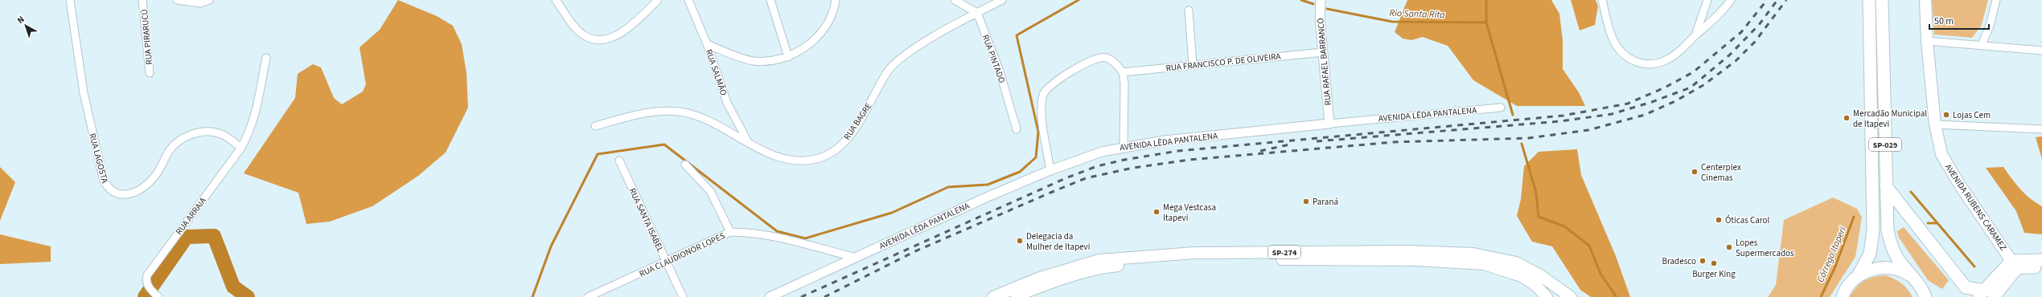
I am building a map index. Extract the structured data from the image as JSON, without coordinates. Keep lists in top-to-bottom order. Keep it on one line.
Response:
{"streets":{"highway":["SP-029"],"main road":["AVENIDA RUBENS CARAMEZ","SP-274"],"street":["RUA PIRARUCÚ","RUA PINTADO","RUA FRANCISCO P. DE OLIVEIRA","RUA RAFAEL BARRANCO","RUA SALMÃO","AVENIDA LÊDA PANTALENA","RUA BAGRE","RUA LAGOSTA","RUA ARRAIA","RUA SANTA ISABEL","RUA CLAUDIONOR LOPES"]},"crossings":[["RUA PINTADO","RUA BAGRE"],["RUA FRANCISCO P. DE OLIVEIRA","RUA RAFAEL BARRANCO"],["RUA RAFAEL BARRANCO","AVENIDA LÊDA PANTALENA"],["RUA SALMÃO","RUA BAGRE"],["AVENIDA LÊDA PANTALENA","RUA CLAUDIONOR LOPES"],["RUA LAGOSTA","RUA ARRAIA"],["RUA SANTA ISABEL","RUA CLAUDIONOR LOPES"]],"water":["Rio Santa Rita","Córrego Itaperi"],"places":["Lojas Cem","Mercadão Municipal de Itapevi","Centerplex Cinemas","Paraná","Mega Vestcasa Itapevi","Óticas Carol","Delegacia da Mulher de Itapevi","Lopes Supermercados","Bradesco","Burger King"],"scale_bar":"50 m","north":"top left"}
